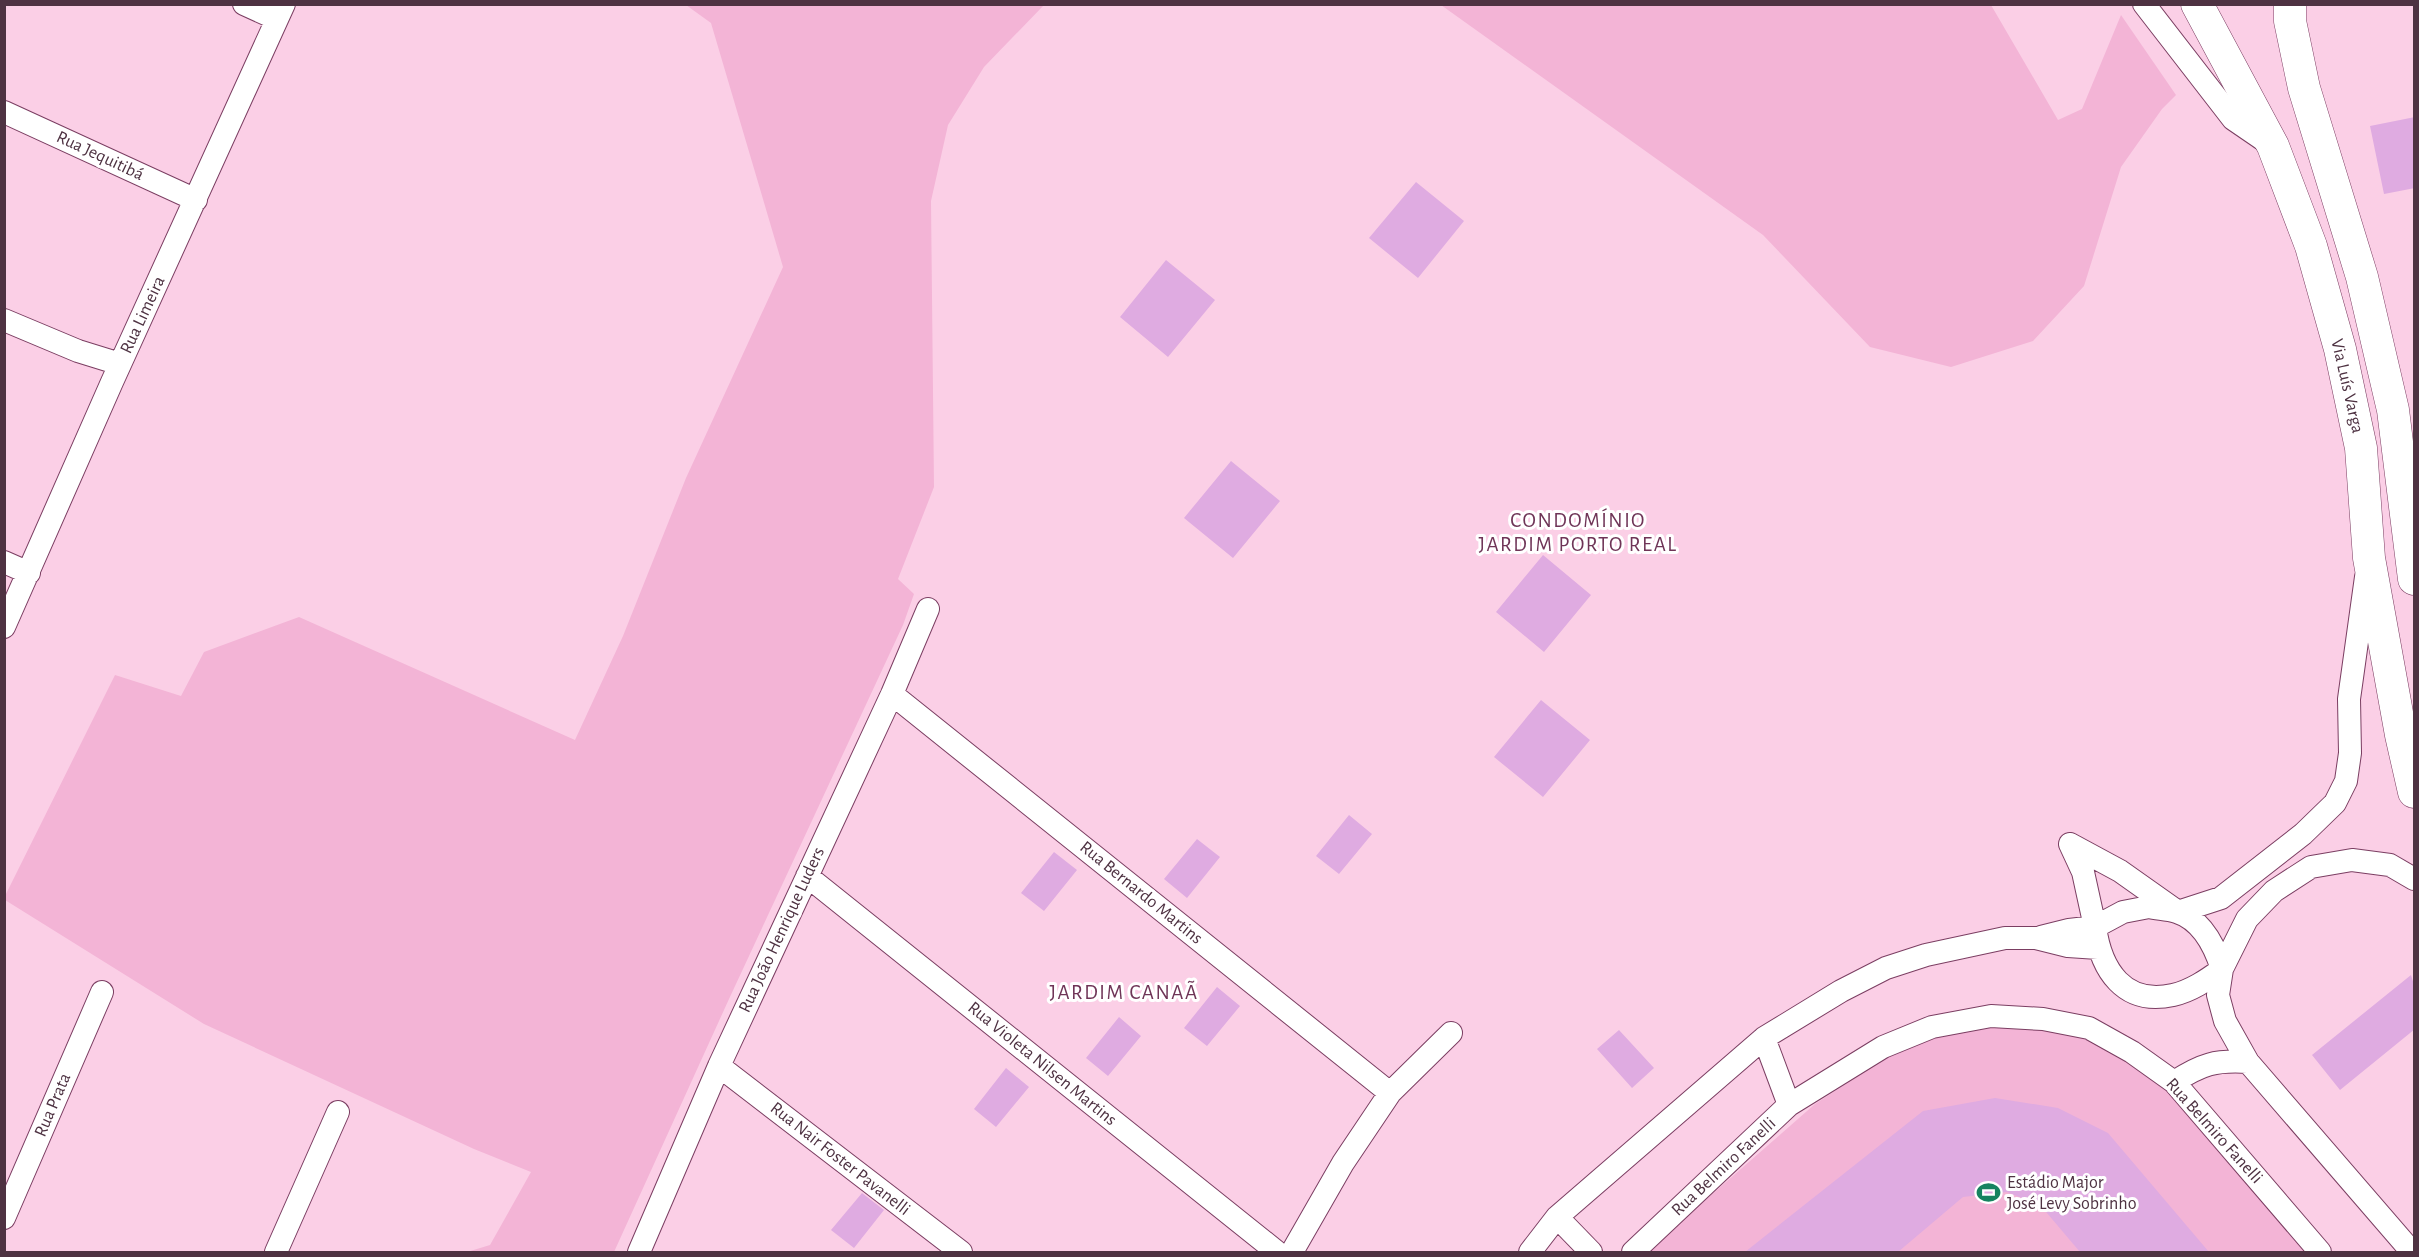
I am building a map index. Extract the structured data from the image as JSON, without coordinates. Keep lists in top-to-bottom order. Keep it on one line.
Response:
{"streets":{"main road":["Via Luís Varga"],"street":["Rua Jequitibá","Rua Limeira","Rua Bernardo Martins","Rua João Henrique Luders","Rua Violeta Nilsen Martins","Rua Prata","Rua Belmiro Fanelli","Rua Nair Foster Pavanelli"]},"crossings":[["Rua Jequitibá","Rua Limeira"],["Rua Bernardo Martins","Rua João Henrique Luders"],["Rua João Henrique Luders","Rua Violeta Nilsen Martins"],["Rua João Henrique Luders","Rua Nair Foster Pavanelli"]],"districts":["CONDOMÍNIO JARDIM PORTO REAL","JARDIM CANAÃ"],"places":{"sports":["Estádio Major José Levy Sobrinho"]}}
